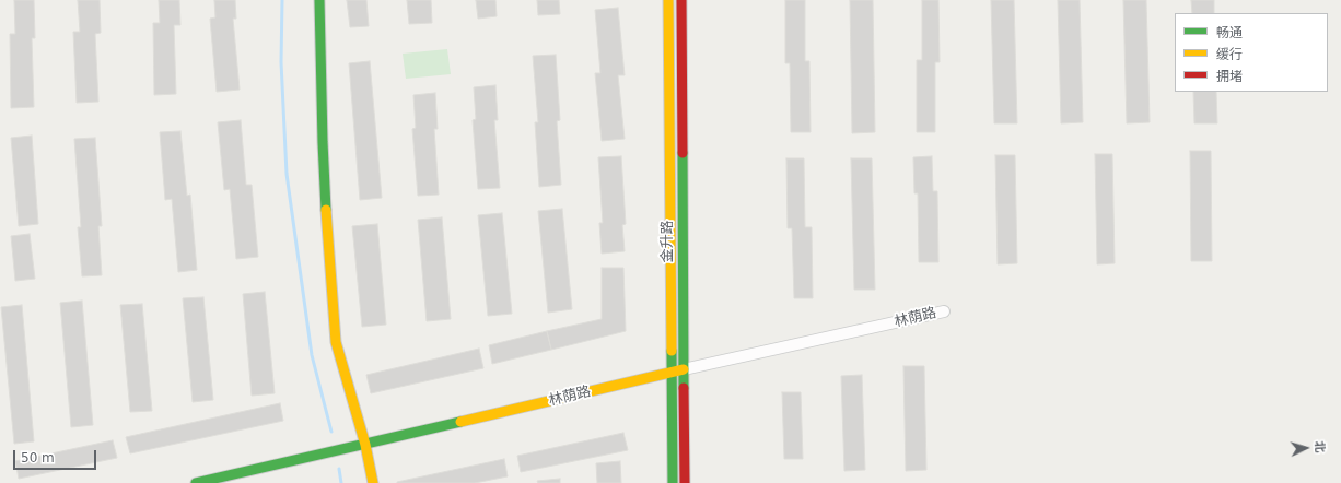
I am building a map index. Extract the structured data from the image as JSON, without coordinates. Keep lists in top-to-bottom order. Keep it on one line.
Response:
{"streets":{"street":["金升路","林荫路"]},"crossings":[["金升路","林荫路"]],"legend":["畅通","缓行","拥堵"],"scale_bar":"50 m","north":"right"}
